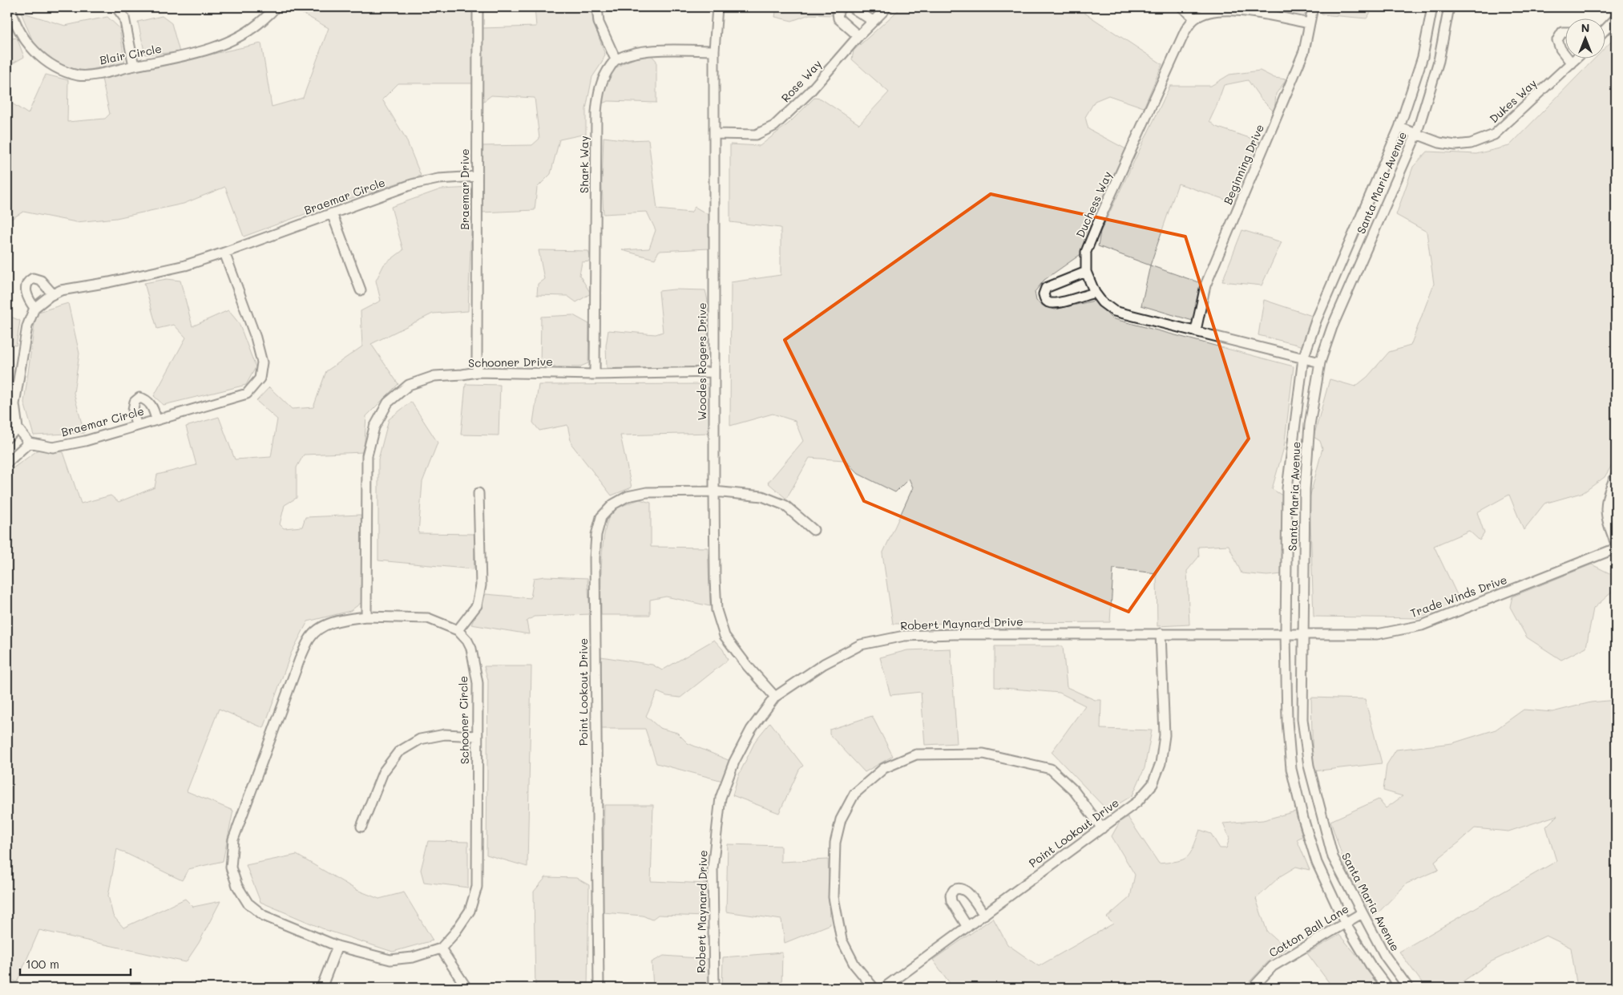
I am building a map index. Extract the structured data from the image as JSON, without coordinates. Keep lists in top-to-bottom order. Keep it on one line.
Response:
{"streets":{"street":["Blair Circle","Rose Way","Dukes Way","Shark Way","Beginning Drive","Santa Maria Avenue","Braemar Drive","Braemar Circle","Duchess Way","Woodes Rogers Drive","Schooner Drive","Trade Winds Drive","Robert Maynard Drive","Point Lookout Drive","Schooner Circle","Cotton Ball Lane"]},"crossings":[["Rose Way","Woodes Rogers Drive"],["Dukes Way","Santa Maria Avenue"],["Shark Way","Schooner Drive"],["Beginning Drive","Duchess Way"],["Santa Maria Avenue","Duchess Way"],["Santa Maria Avenue","Trade Winds Drive"],["Santa Maria Avenue","Robert Maynard Drive"],["Santa Maria Avenue","Cotton Ball Lane"],["Braemar Drive","Braemar Circle"],["Braemar Drive","Schooner Drive"],["Woodes Rogers Drive","Schooner Drive"],["Woodes Rogers Drive","Robert Maynard Drive"],["Woodes Rogers Drive","Point Lookout Drive"],["Trade Winds Drive","Robert Maynard Drive"],["Robert Maynard Drive","Point Lookout Drive"]],"scale_bar":"100 m","north":"top"}
